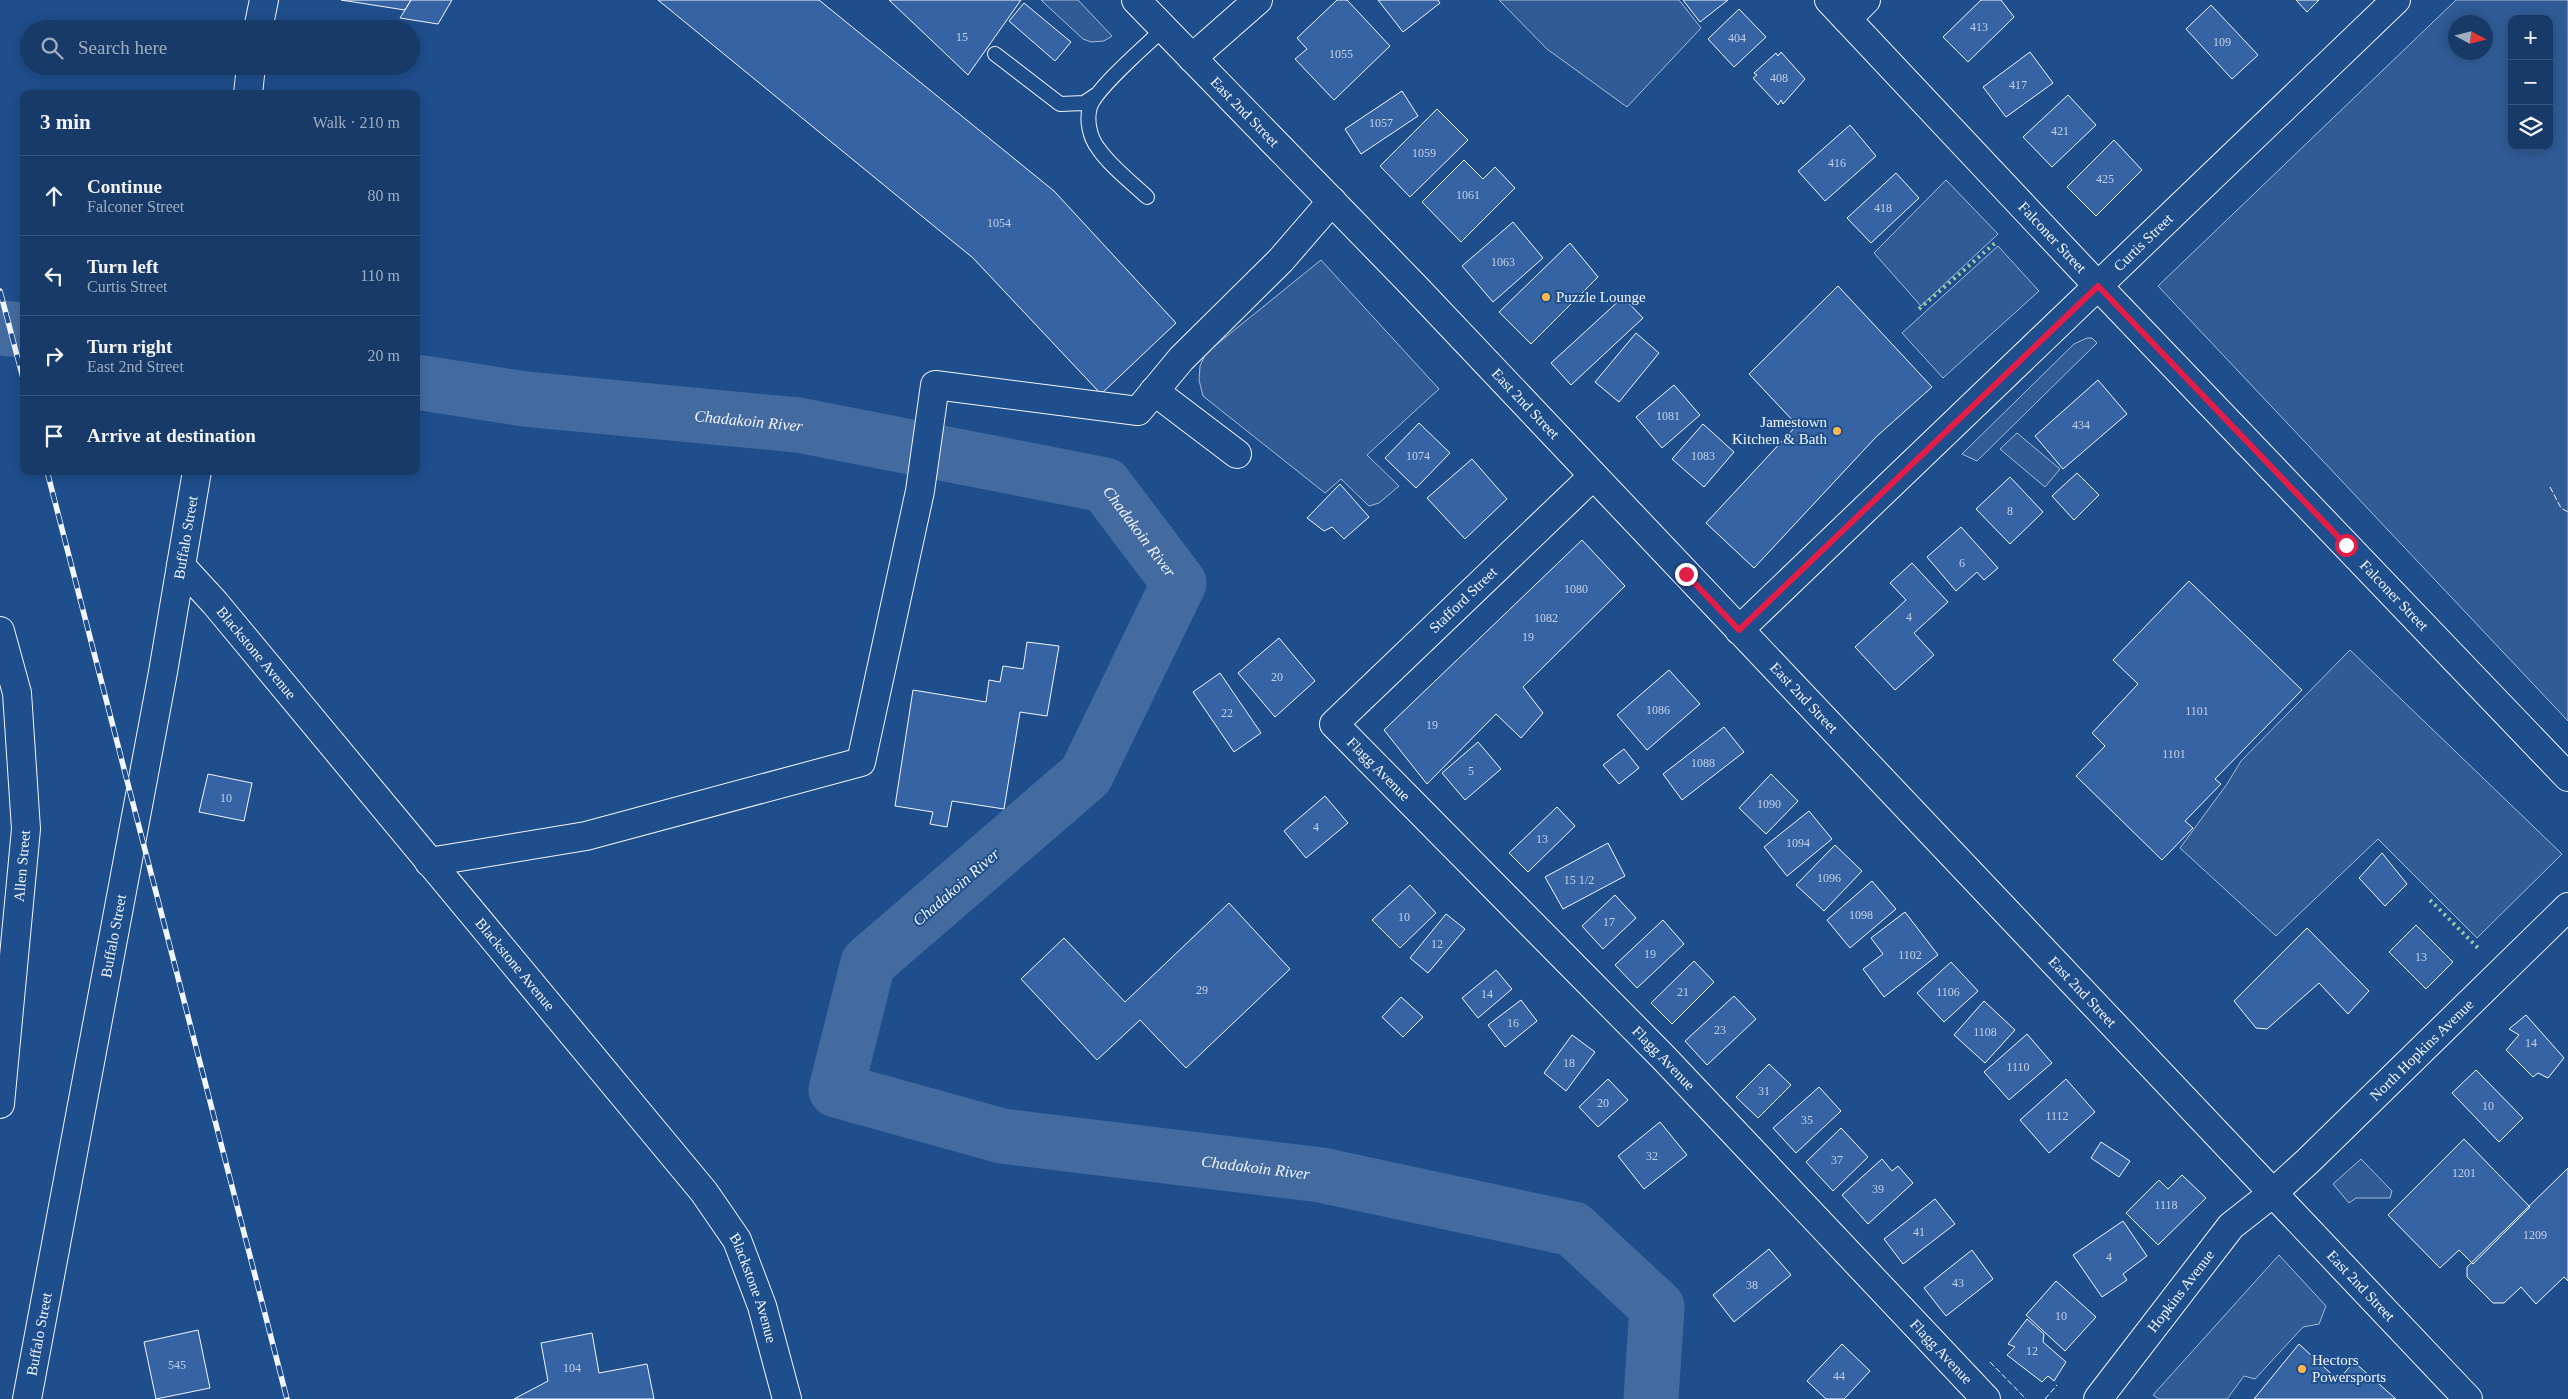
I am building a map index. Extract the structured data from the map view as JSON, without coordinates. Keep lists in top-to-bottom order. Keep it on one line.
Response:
{"streets":{"street":["East 2nd Street","Falconer Street","Curtis Street","Buffalo Street","Stafford Street","Blackstone Avenue","Flagg Avenue","Allen Street","North Hopkins Avenue","Hopkins Avenue"]},"crossings":[["East 2nd Street","Curtis Street"],["East 2nd Street","Stafford Street"],["East 2nd Street","North Hopkins Avenue"],["East 2nd Street","Hopkins Avenue"],["Falconer Street","Curtis Street"],["Buffalo Street","Blackstone Avenue"],["Stafford Street","Flagg Avenue"],["North Hopkins Avenue","Hopkins Avenue"]],"water":["Chadakoin River"],"places":["Puzzle Lounge","Jamestown Kitchen & Bath","Hectors Powersports"],"house_numbers":["413","15","404","109","1055","408","417","1057","421","1059","416","425","1061","418","1054","1063","1081","434","1074","1083","8","6","1080","4","1082","19","20","1086","1101","22","19","1101","1088","5","10","1090","4","13","1094","1096","15 1/2","1098","10","17","12","19","1102","13","29","21","1106","14","16","23","1108","14","18","1110","31","20","10","1112","35","32","37","1201","39","1118","41","1209","4","43","38","10","12","545","104","44"],"north":"right","page":{"map_buttons":["+","−"],"search":"Search here","heading":["3 min","Walk · 210 m"],"list":[["Continue","Falconer Street","80 m"],["Turn left","Curtis Street","110 m"],["Turn right","East 2nd Street","20 m"],"Arrive at destination"]}}
